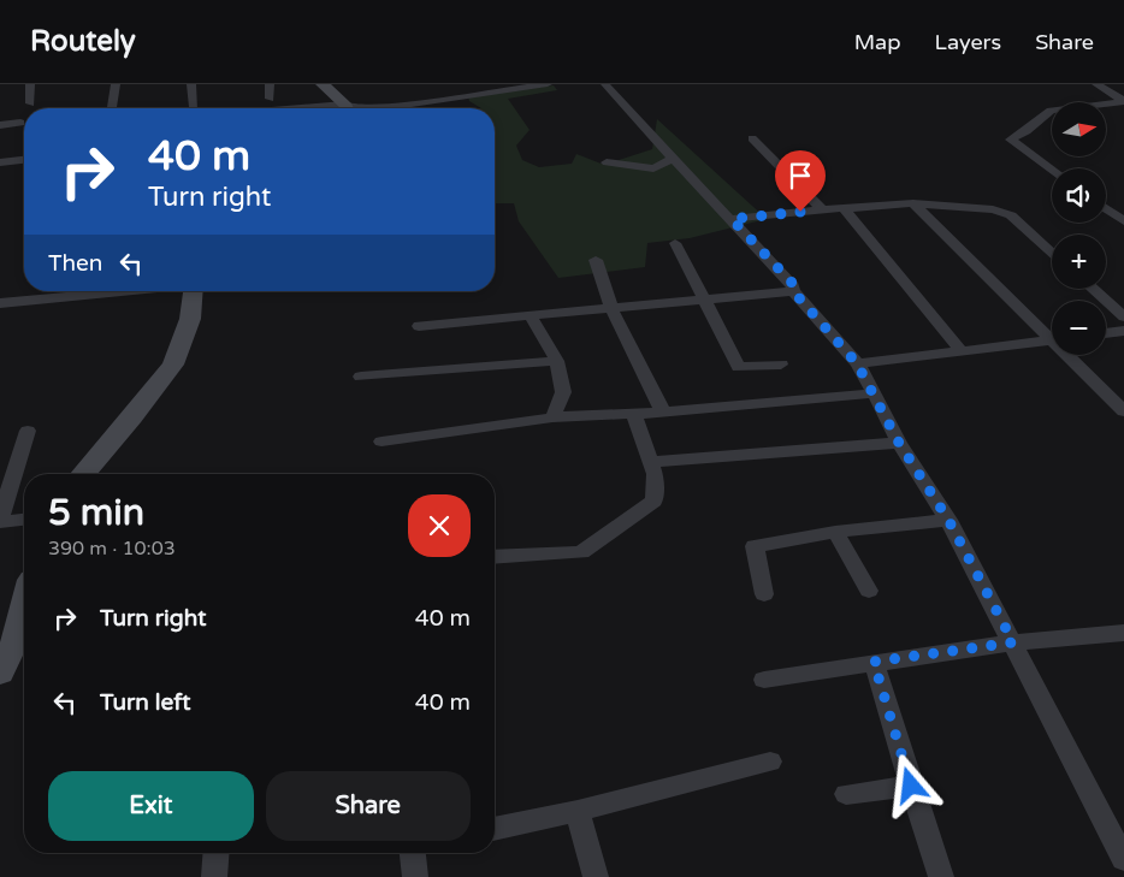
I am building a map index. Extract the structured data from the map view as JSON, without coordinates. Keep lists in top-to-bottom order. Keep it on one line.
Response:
{"north":"right","page":{"header":"Routely","nav":["Map","Layers","Share"],"map_buttons":["+","−"],"turn":["40 m","Turn right"],"then":"Then","heading":["5 min","390 m · 10:03"],"list":[{"name":"Turn right","value":"40 m"},{"name":"Turn left","value":"40 m"}],"buttons":["Exit","Share"]}}
